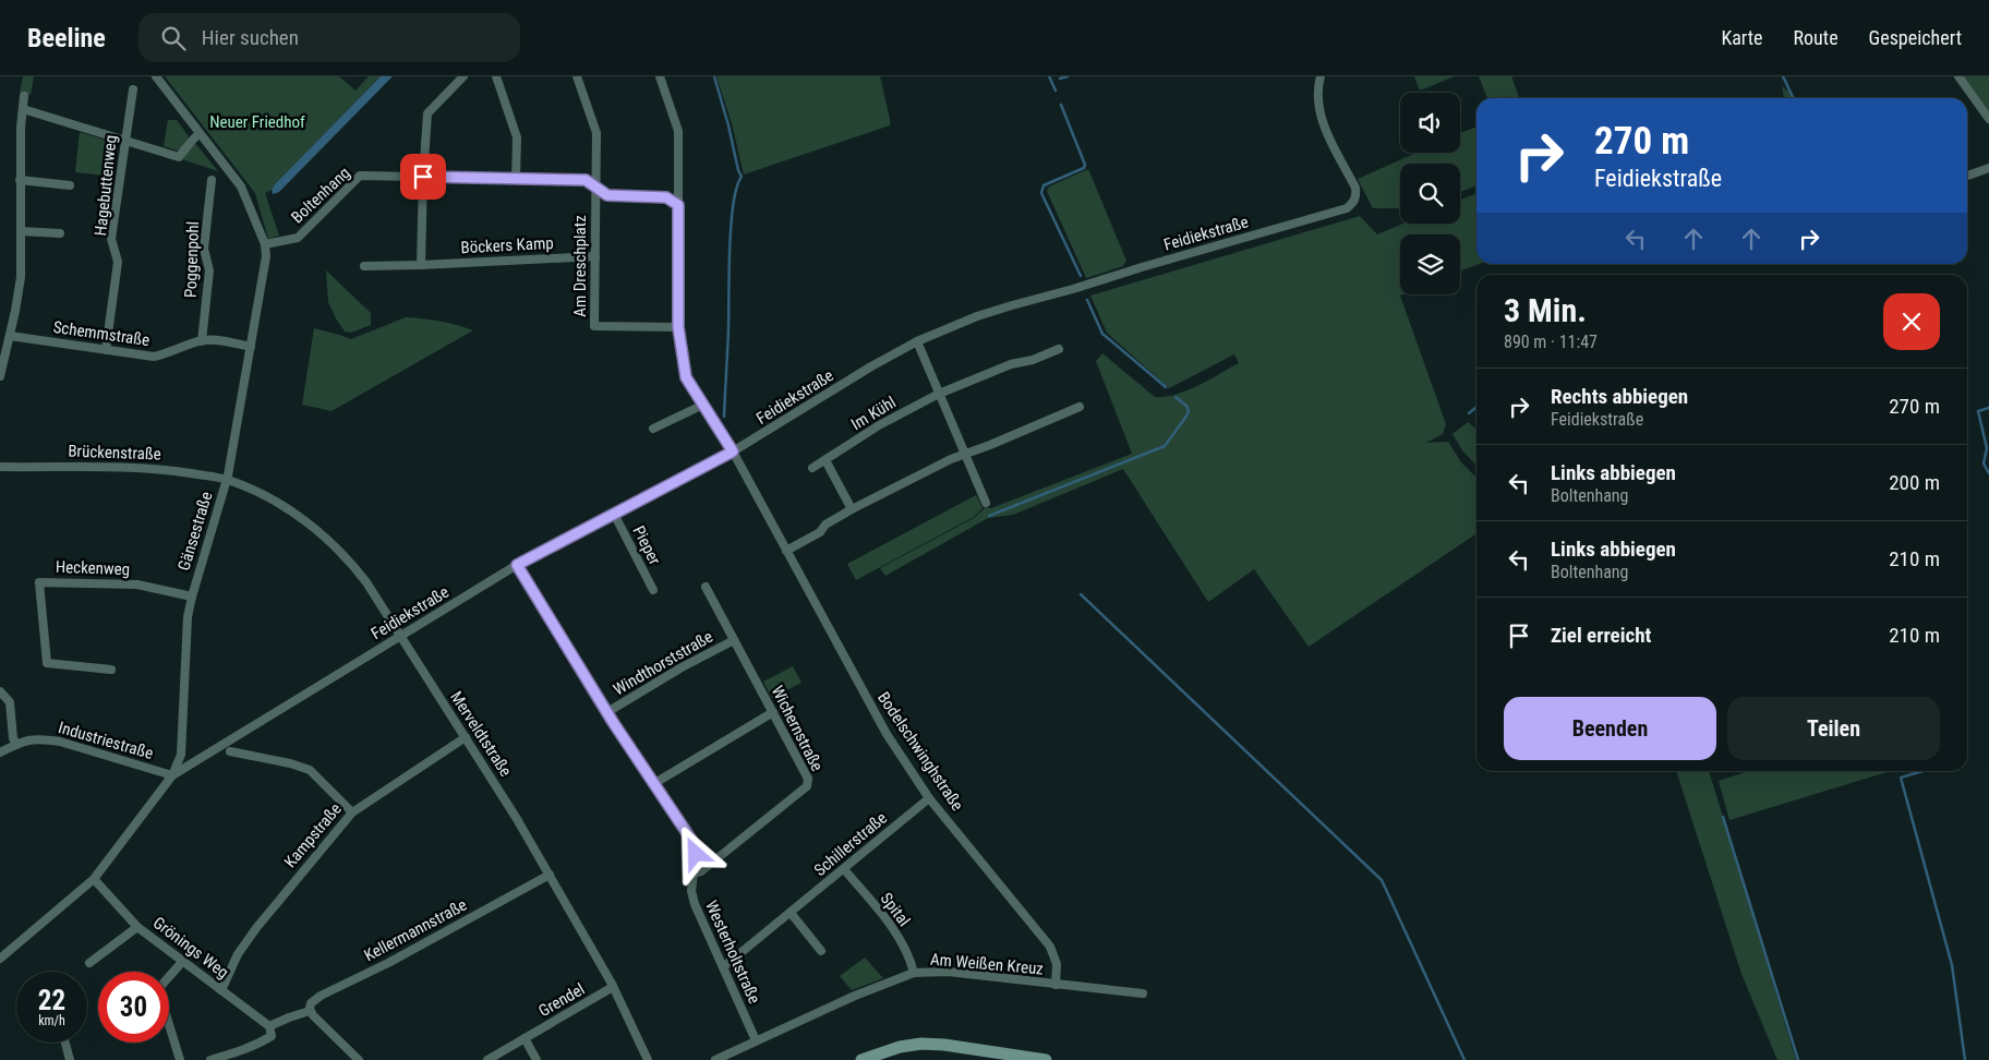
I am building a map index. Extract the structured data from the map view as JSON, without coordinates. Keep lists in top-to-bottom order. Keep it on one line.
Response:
{"streets":{"street":["Hagebuttenweg","Boltenhang","Feidiekstraße","Böckers Kamp","Poggenpohl","Am Dreschplatz","Schemmstraße","Im Kühl","Brückenstraße","Gänsestraße","Pieper","Heckenweg","Windthorststraße","Wichernstraße","Merveldtstraße","Industriestraße","Bodelschwinghstraße","Kampstraße","Schillerstraße","Spital","Kellermannstraße","Grönings Weg","Westerholtstraße","Am Weißen Kreuz","Grendel"]},"crossings":[["Hagebuttenweg","Schemmstraße"],["Boltenhang","Am Dreschplatz"],["Boltenhang","Gänsestraße"],["Feidiekstraße","Gänsestraße"],["Feidiekstraße","Pieper"],["Feidiekstraße","Merveldtstraße"],["Feidiekstraße","Industriestraße"],["Feidiekstraße","Bodelschwinghstraße"],["Feidiekstraße","Westerholtstraße"],["Böckers Kamp","Am Dreschplatz"],["Poggenpohl","Schemmstraße"],["Schemmstraße","Gänsestraße"],["Brückenstraße","Gänsestraße"],["Brückenstraße","Merveldtstraße"],["Gänsestraße","Heckenweg"],["Gänsestraße","Merveldtstraße"],["Gänsestraße","Industriestraße"],["Gänsestraße","Grönings Weg"],["Windthorststraße","Wichernstraße"],["Windthorststraße","Westerholtstraße"],["Wichernstraße","Westerholtstraße"],["Merveldtstraße","Kampstraße"],["Merveldtstraße","Kellermannstraße"],["Merveldtstraße","Grendel"],["Bodelschwinghstraße","Schillerstraße"],["Bodelschwinghstraße","Am Weißen Kreuz"],["Kampstraße","Grönings Weg"],["Schillerstraße","Spital"],["Schillerstraße","Westerholtstraße"],["Spital","Am Weißen Kreuz"],["Westerholtstraße","Am Weißen Kreuz"]],"parks":["Neuer Friedhof"],"page":{"header":"Beeline","search":"Hier suchen","nav":["Karte","Route","Gespeichert"],"turn":["270 m","Feidiekstraße"],"heading":["3 Min.","890 m · 11:47"],"list":[{"name":"Rechts abbiegen","note":"Feidiekstraße","value":"270 m"},{"name":"Links abbiegen","note":"Boltenhang","value":"200 m"},{"name":"Links abbiegen","note":"Boltenhang","value":"210 m"},{"name":"Ziel erreicht","value":"210 m"}],"buttons":["Beenden","Teilen"],"speed":"22 km/h","limit":"30"}}
